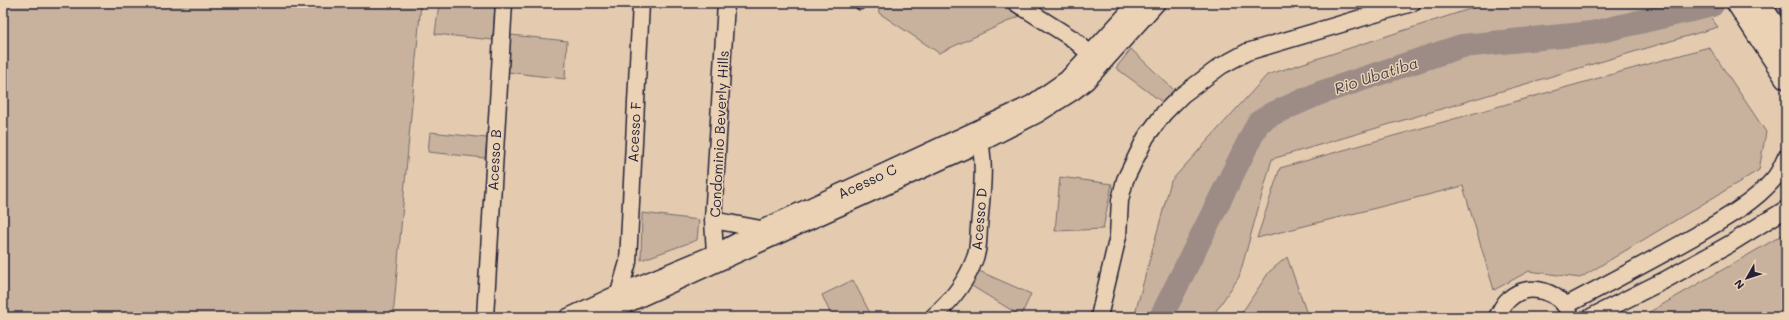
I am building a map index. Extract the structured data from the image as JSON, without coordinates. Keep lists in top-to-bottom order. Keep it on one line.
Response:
{"streets":{"street":["Acesso F","Condominio Beverly Hills","Acesso B","Acesso C","Acesso D"]},"crossings":[["Acesso F","Acesso C"],["Condominio Beverly Hills","Acesso C"],["Acesso C","Acesso D"]],"water":["Rio Ubatiba"],"north":"bottom left"}
